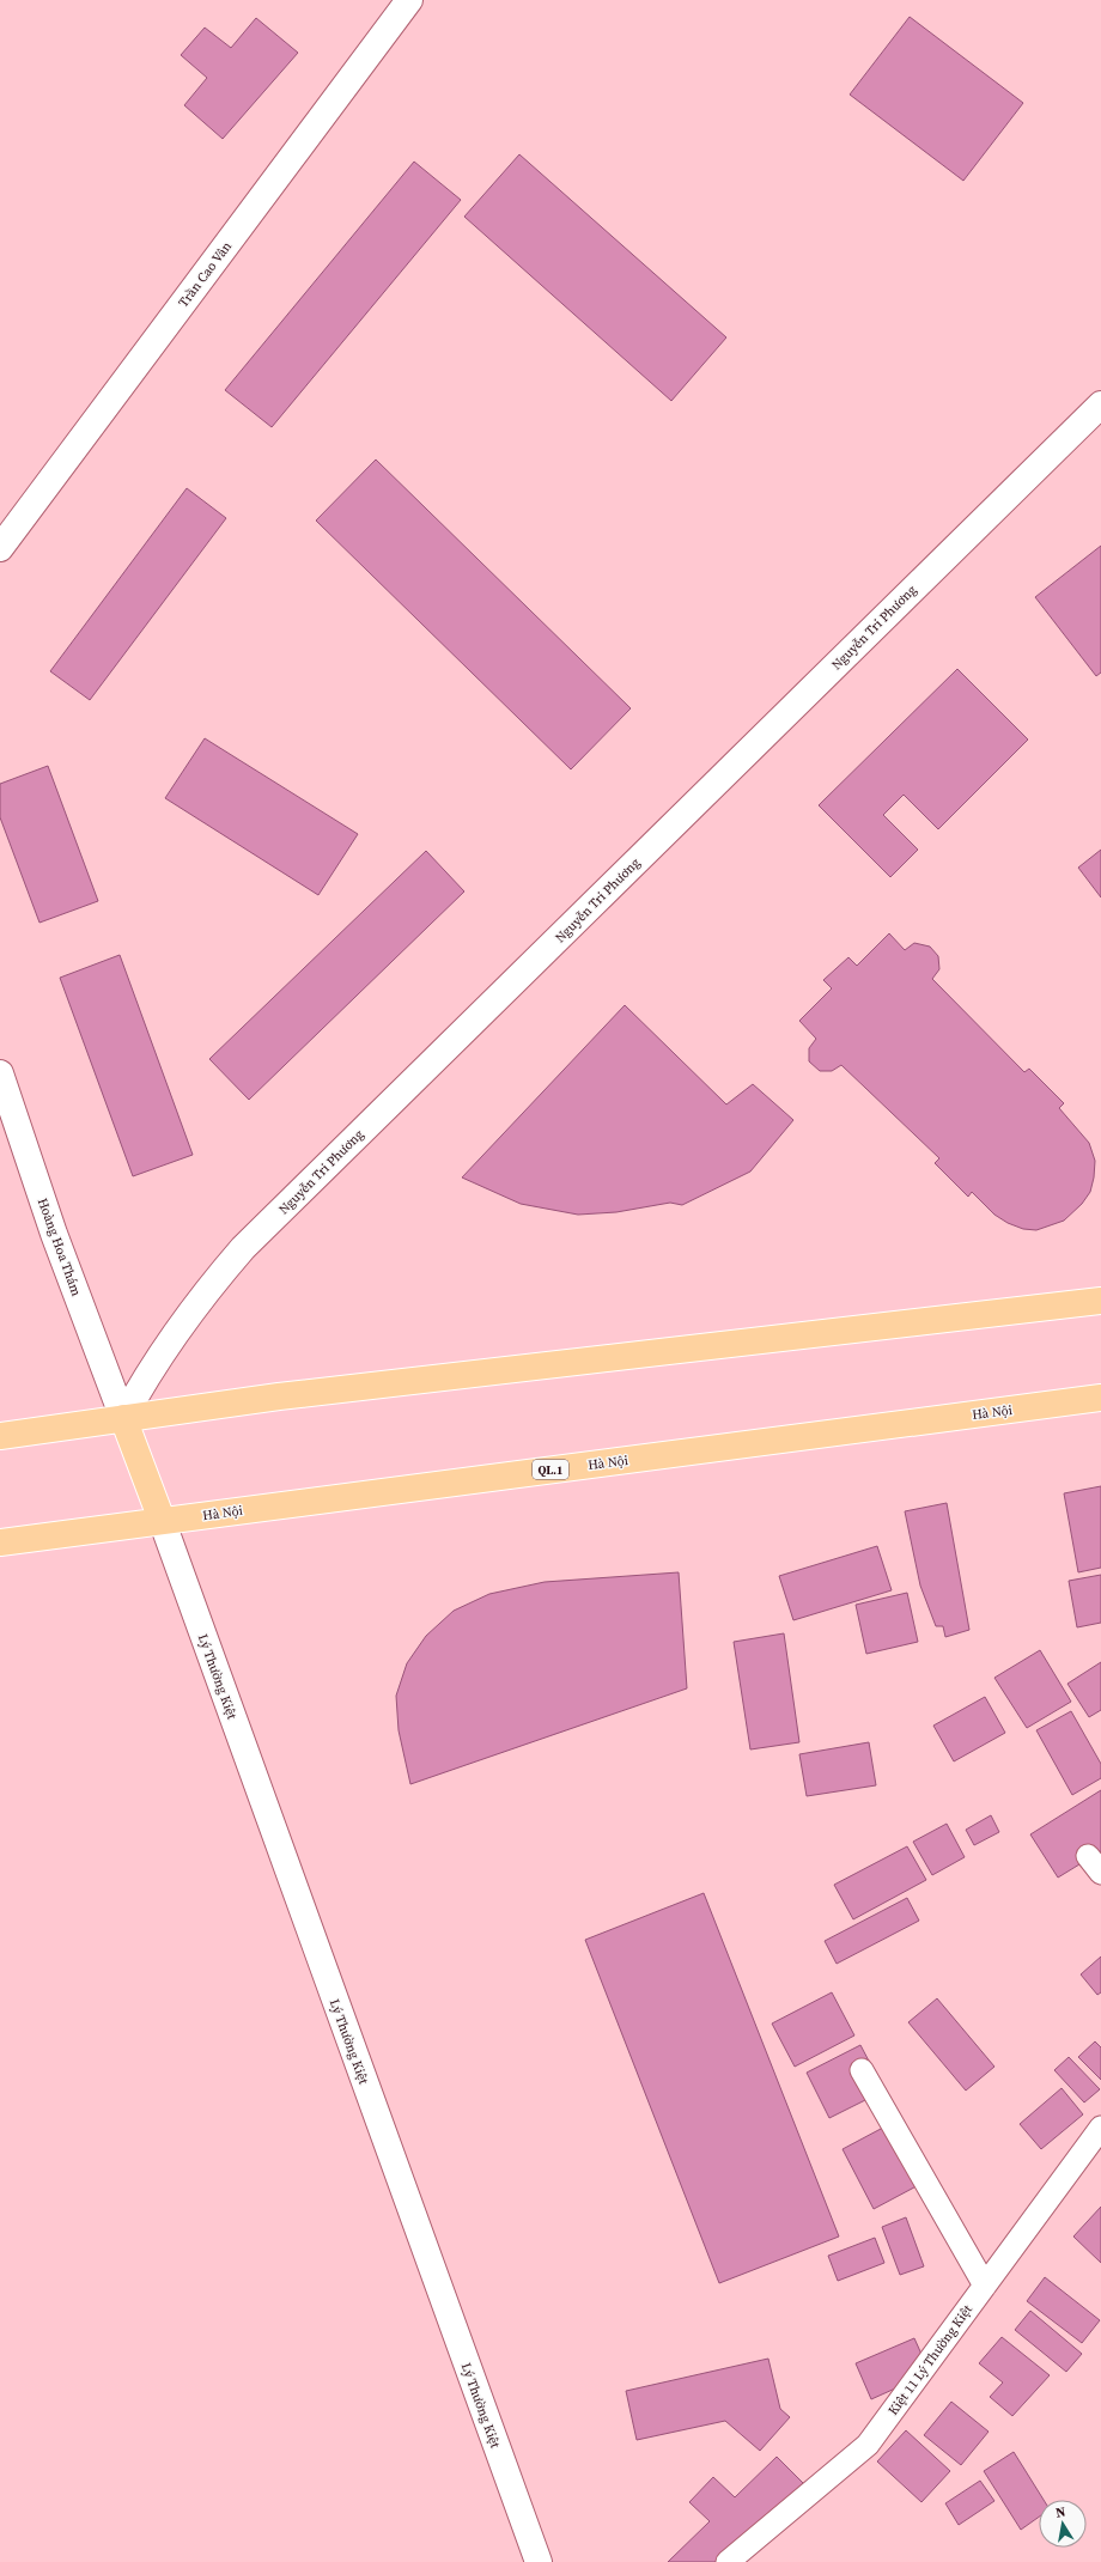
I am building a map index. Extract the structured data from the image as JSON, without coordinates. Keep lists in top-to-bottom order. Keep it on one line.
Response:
{"streets":{"main road":["Hà Nội","QL.1"],"street":["Trần Cao Vân","Nguyễn Tri Phương","Hoàng Hoa Thám","Lý Thường Kiệt"],"lane":["Kiệt 11 Lý Thường Kiệt"]},"crossings":[["Nguyễn Tri Phương","Hoàng Hoa Thám"],["Hà Nội","Lý Thường Kiệt"]],"north":"top"}
